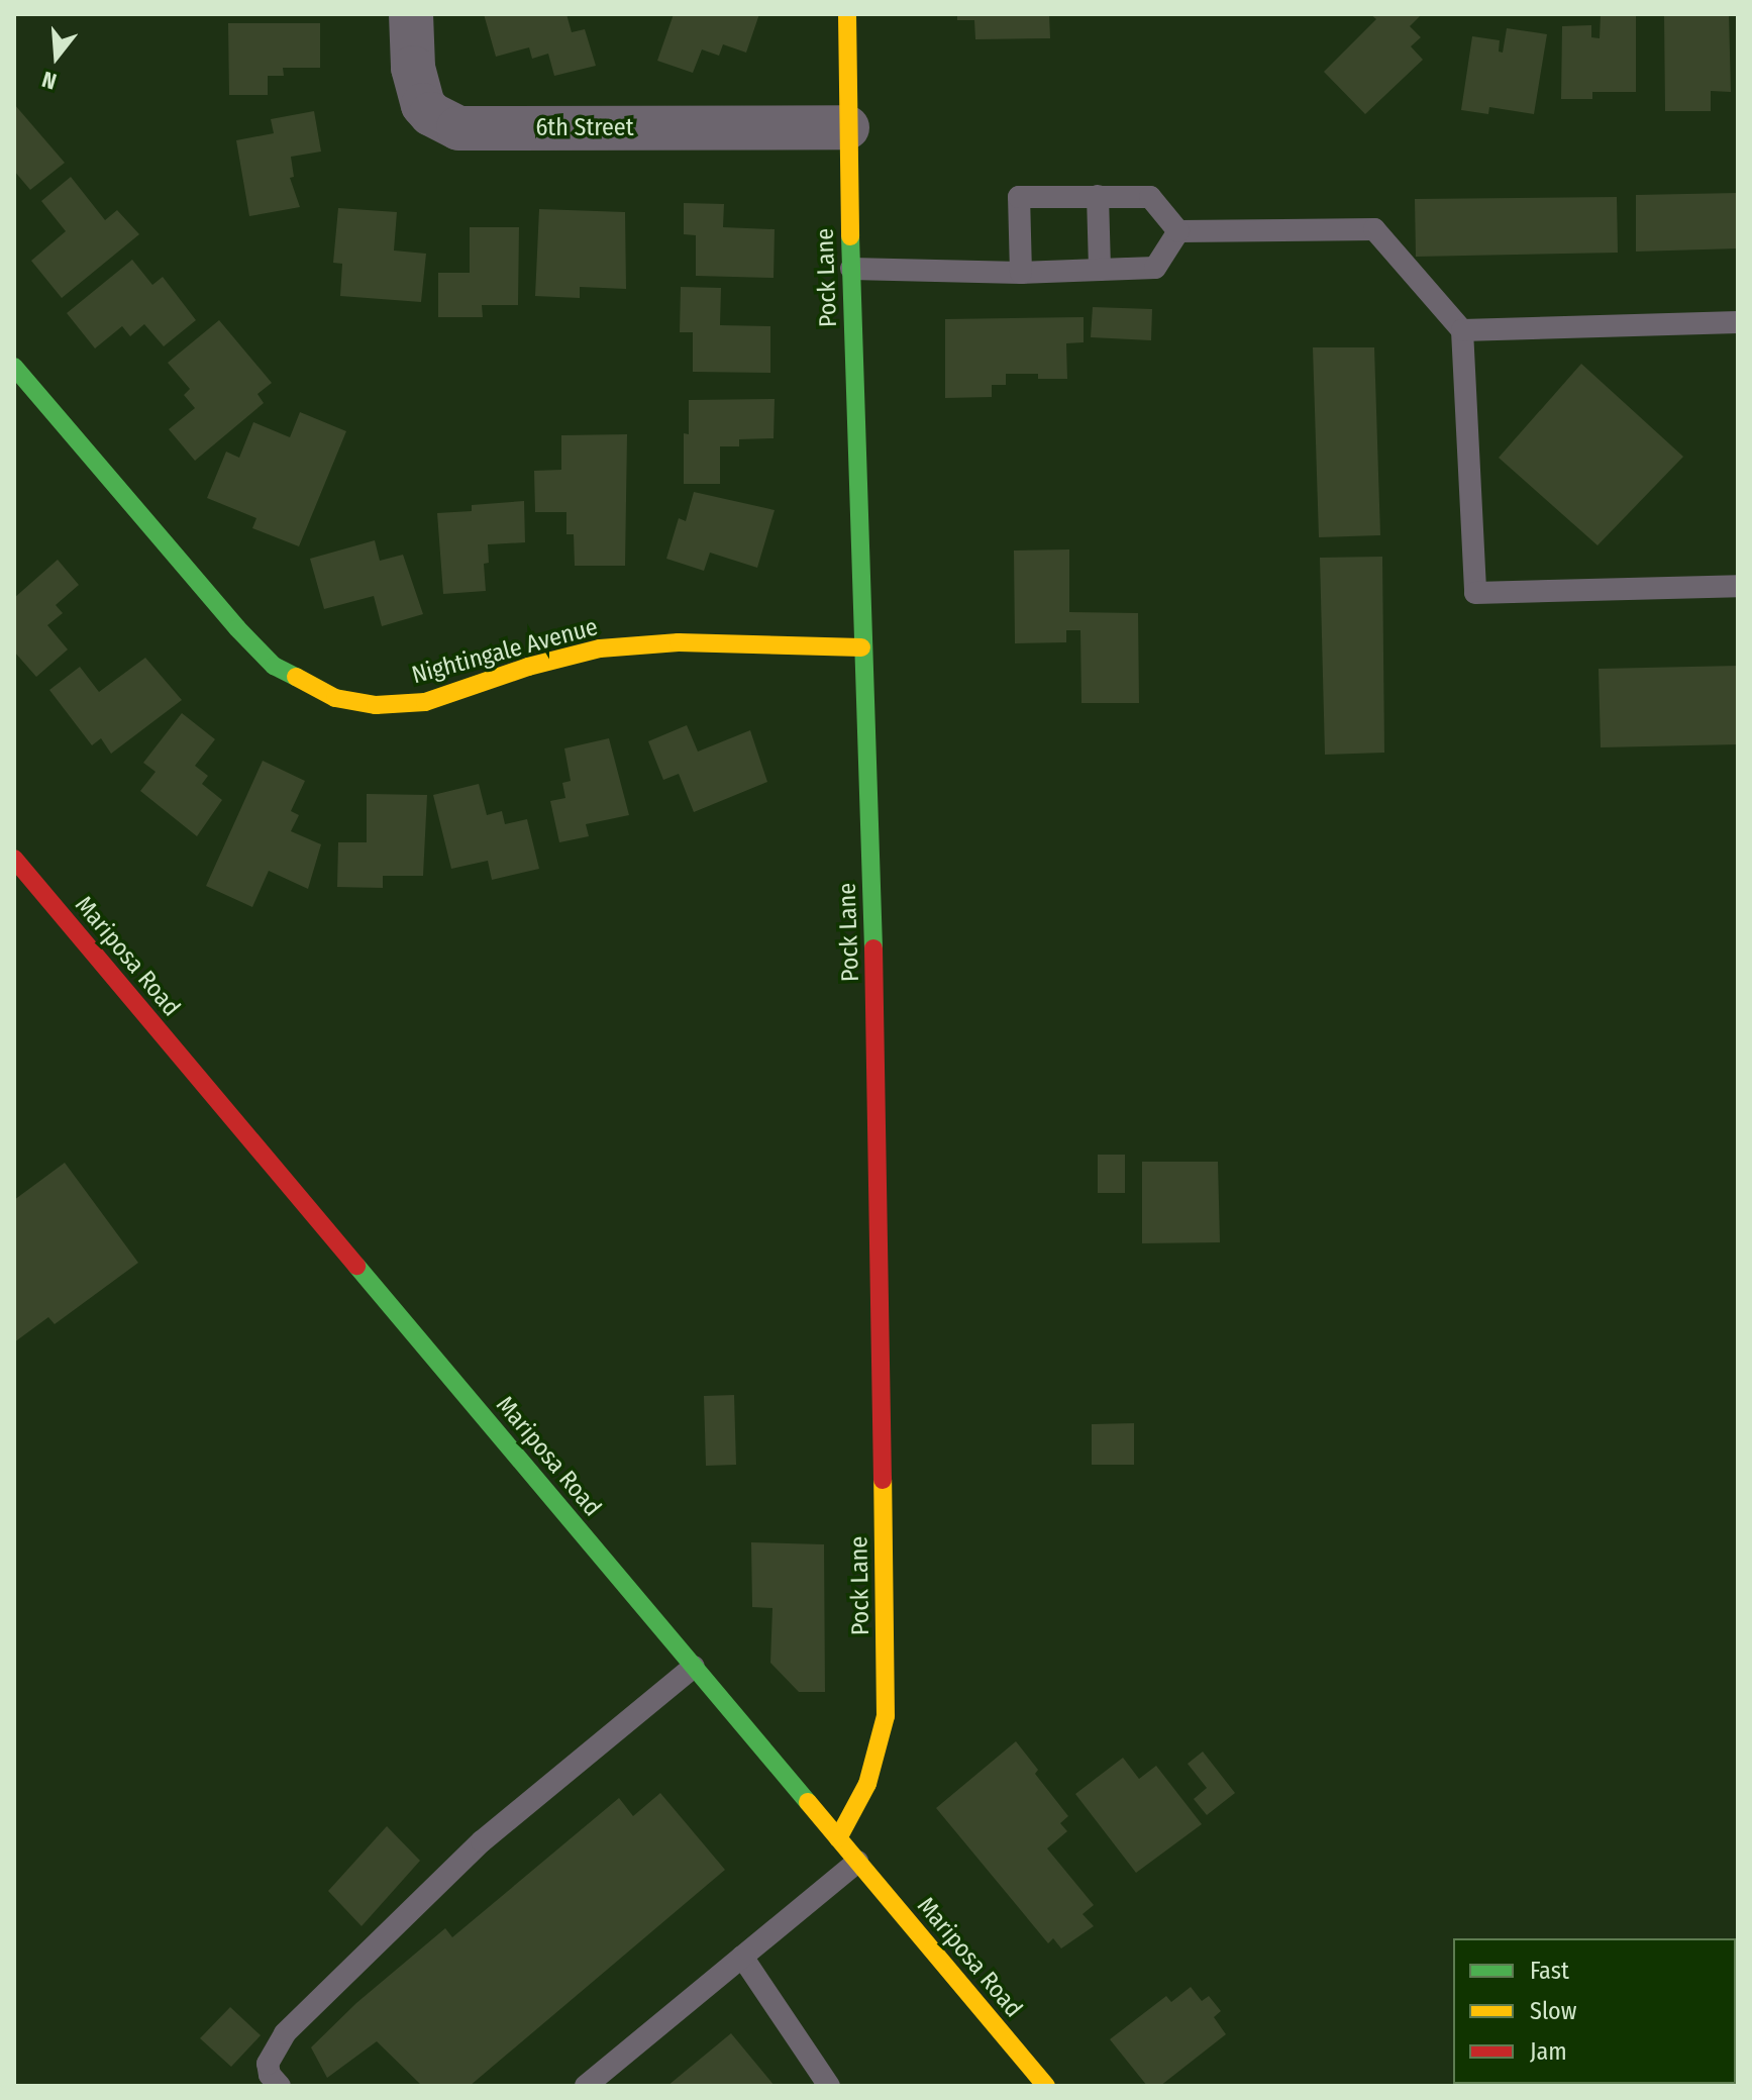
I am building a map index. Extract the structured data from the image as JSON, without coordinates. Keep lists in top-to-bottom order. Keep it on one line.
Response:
{"streets":{"street":["6th Street","Pock Lane","Nightingale Avenue","Mariposa Road"]},"crossings":[["6th Street","Pock Lane"],["Pock Lane","Nightingale Avenue"],["Pock Lane","Mariposa Road"]],"legend":["Fast","Slow","Jam"],"north":"bottom"}
